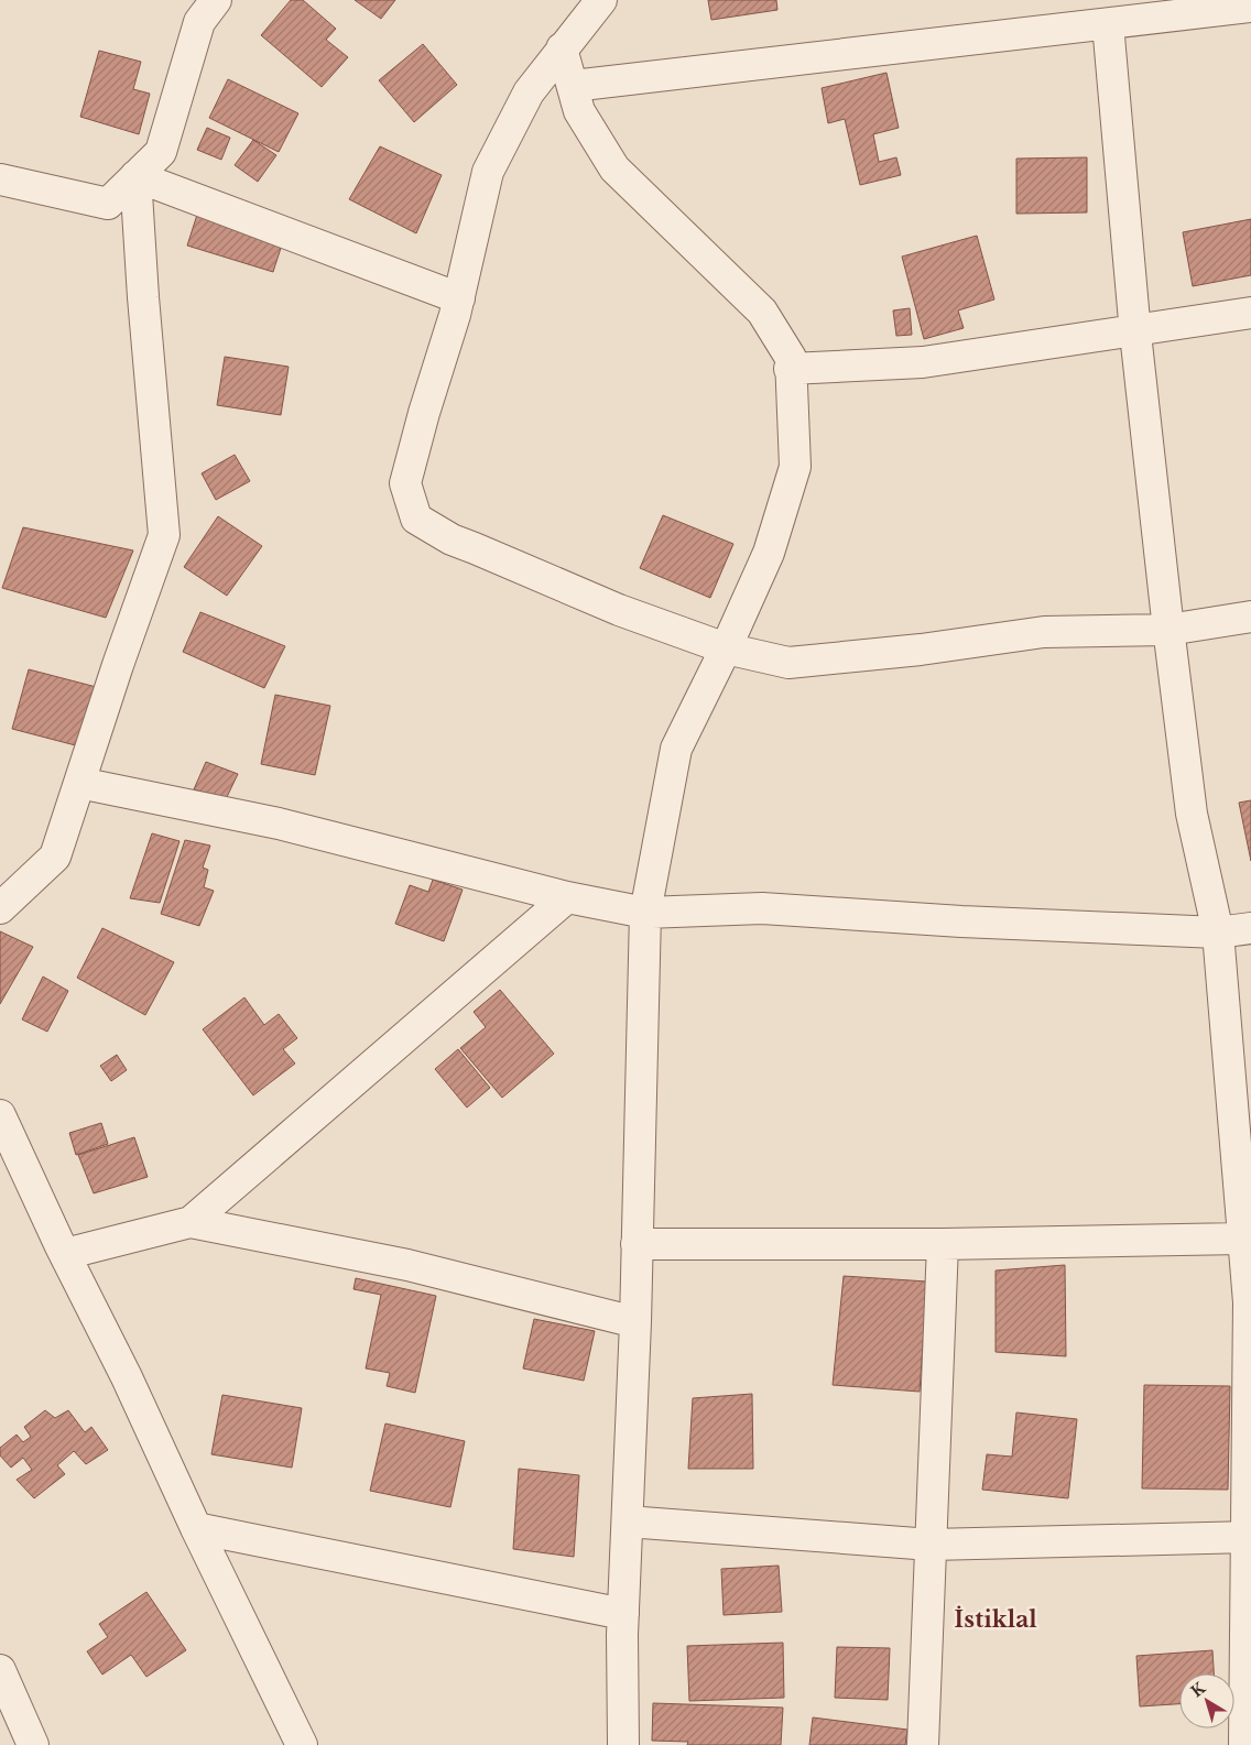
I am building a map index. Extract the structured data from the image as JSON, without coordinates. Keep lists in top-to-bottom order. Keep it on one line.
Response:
{"districts":["İstiklal"],"north":"top left"}
